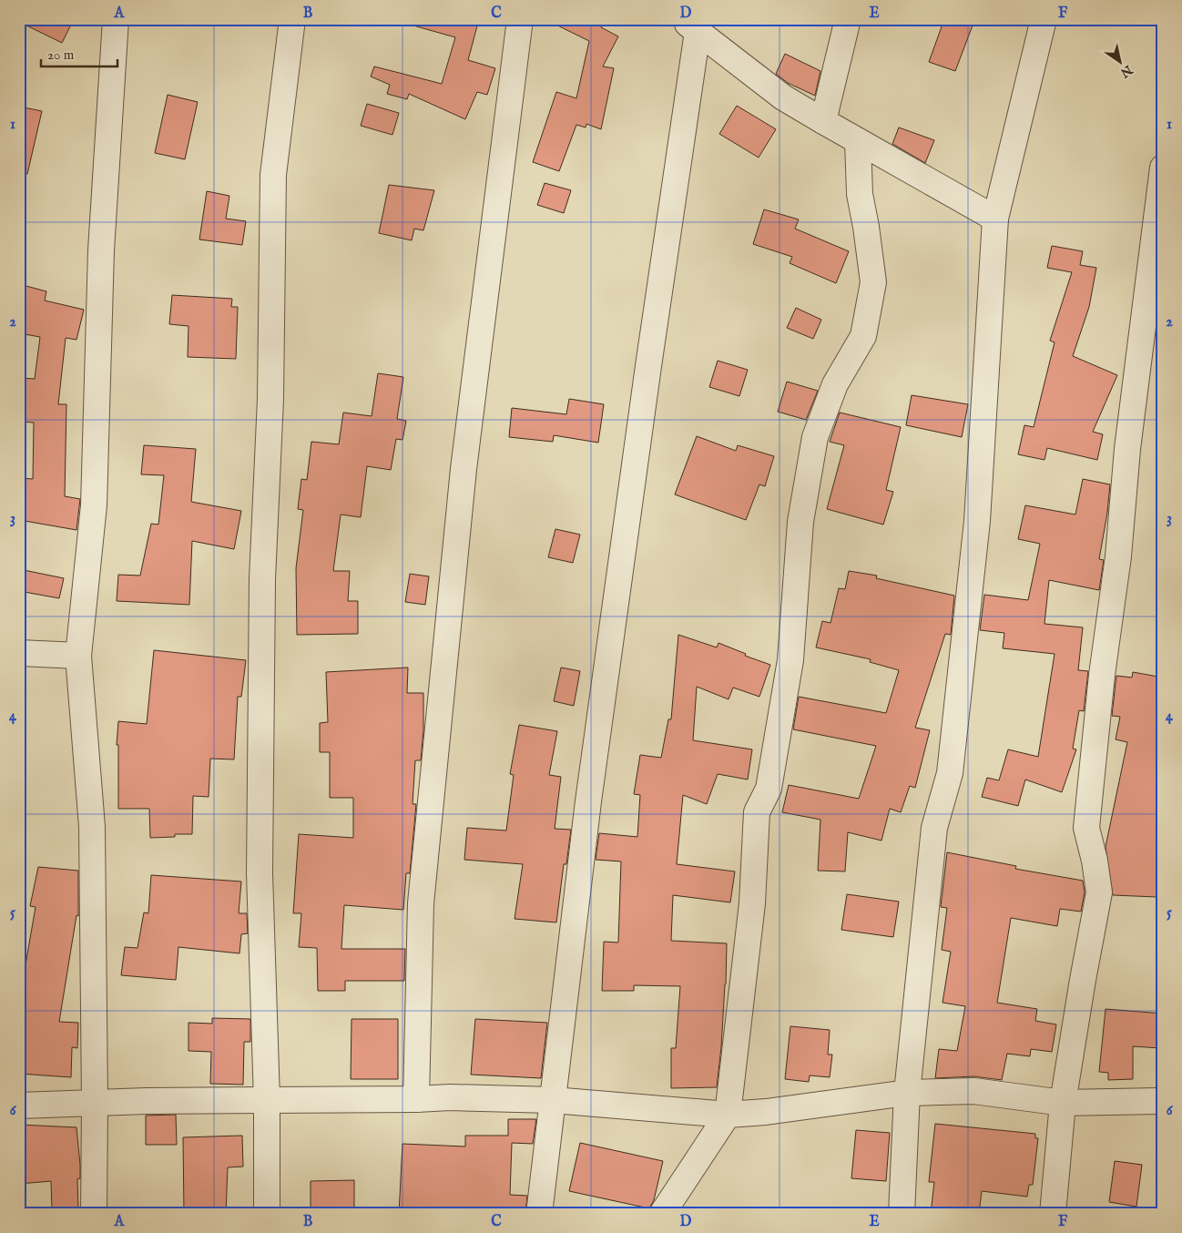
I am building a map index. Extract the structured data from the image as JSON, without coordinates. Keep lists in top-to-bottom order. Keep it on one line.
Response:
{"scale_bar":"20 m","north":"bottom right","grid":{"columns":["A","B","C","D","E","F"],"rows":["1","2","3","4","5","6"]}}
